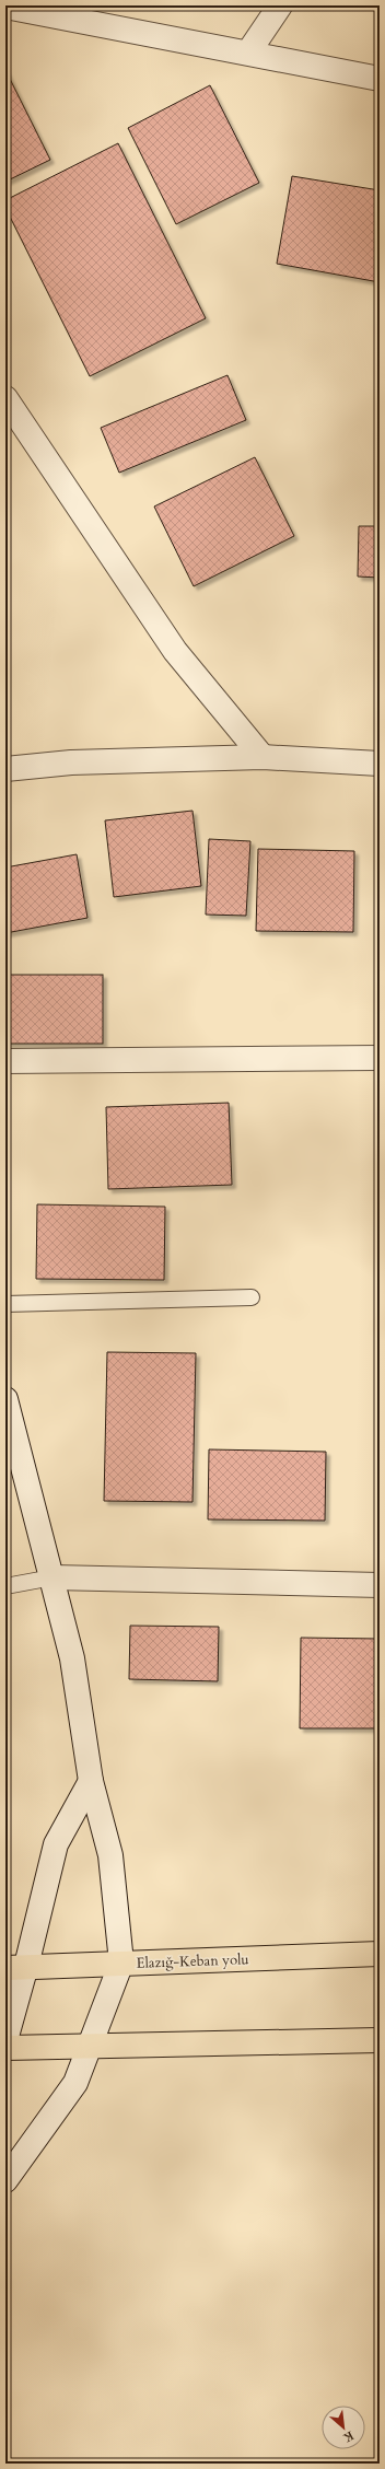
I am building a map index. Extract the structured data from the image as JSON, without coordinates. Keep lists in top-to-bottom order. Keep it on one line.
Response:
{"streets":{"highway":["Elazığ-Keban yolu"]},"north":"bottom right"}
